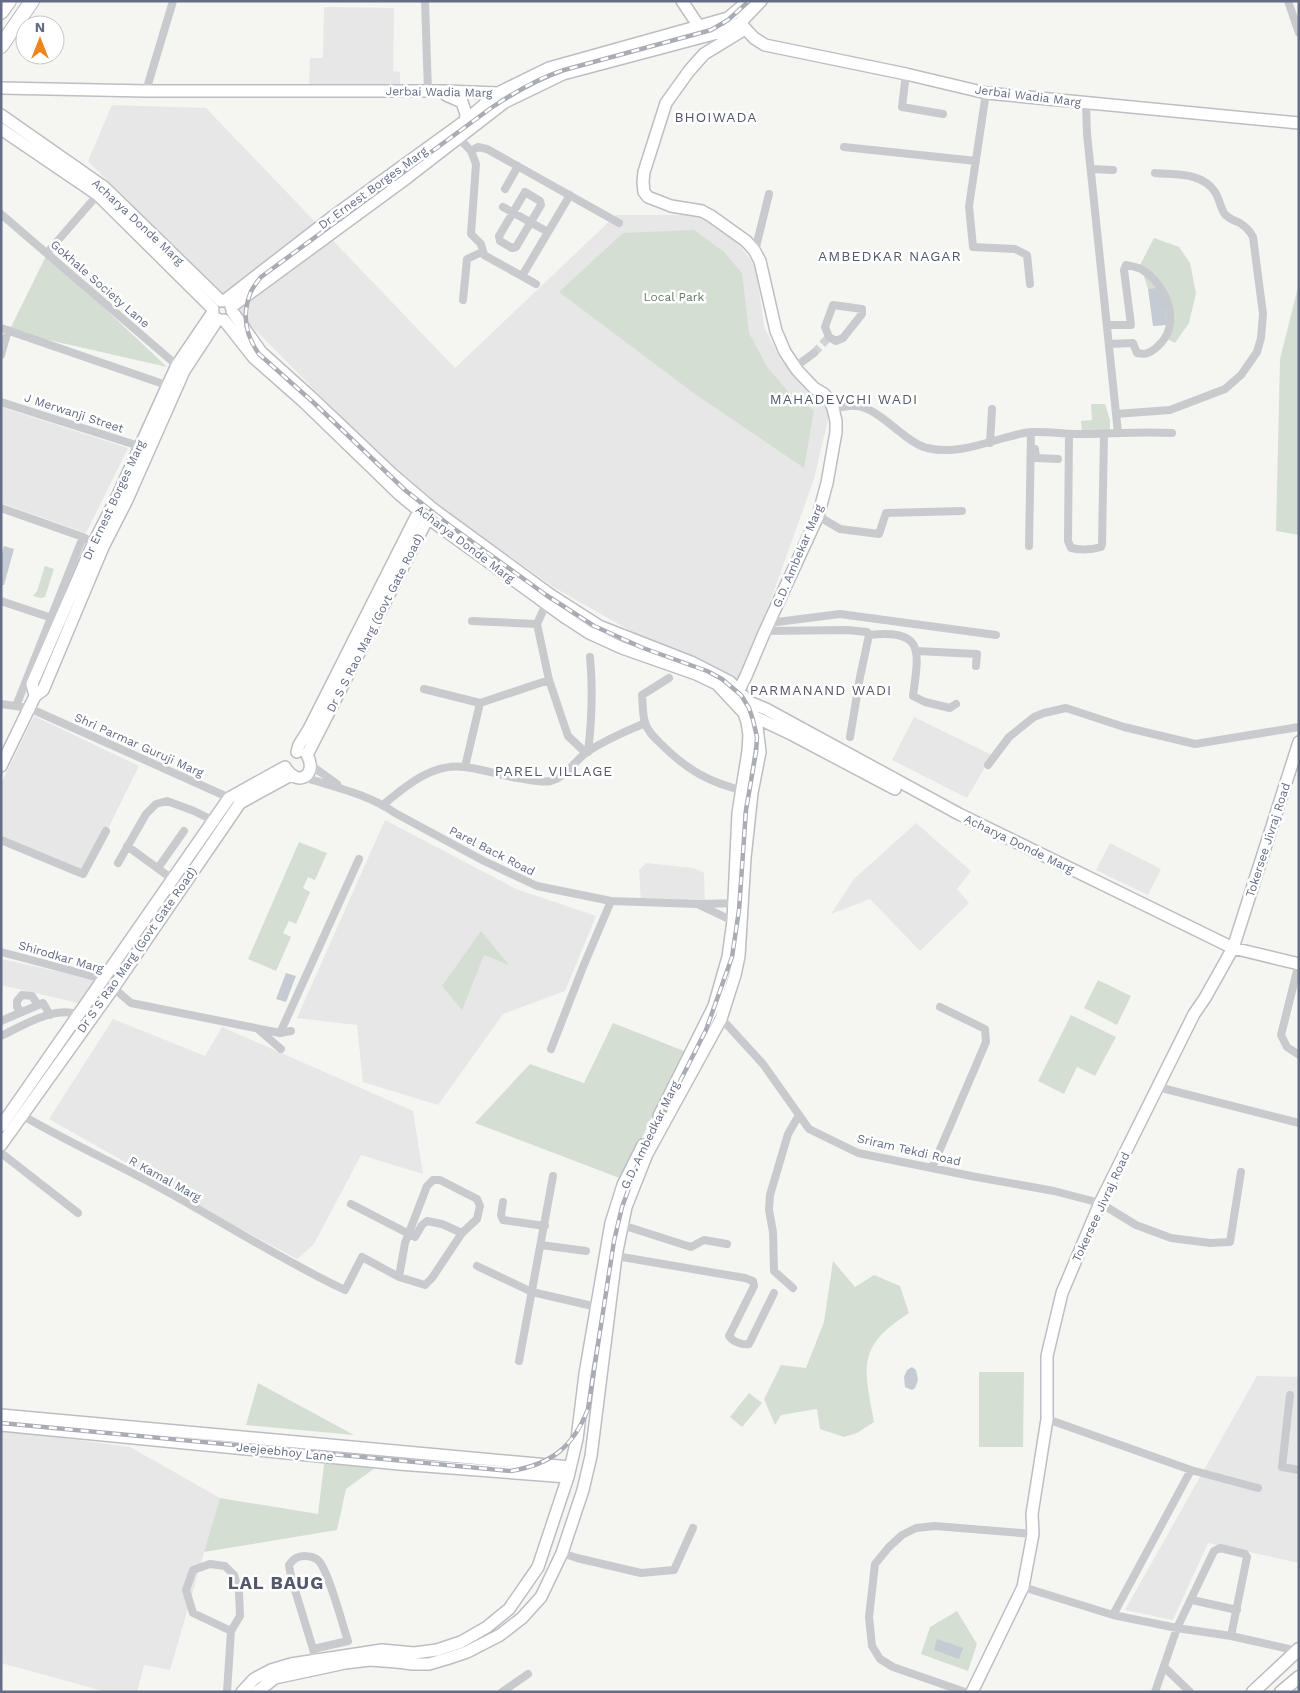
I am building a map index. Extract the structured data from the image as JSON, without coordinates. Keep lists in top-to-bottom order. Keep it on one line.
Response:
{"streets":{"street":["Jerbai Wadia Marg","Dr Ernest Borges Marg","Acharya Donde Marg","Gokhale Society Lane","J Merwanji Street","G.D. Ambekar Marg","Dr S S Rao Marg (Govt Gate Road)","Shri Parmar Guruji Marg","Tokersee Jivraj Road","Parel Back Road","Shirodkar Marg","G.D. Ambedkar Marg","Sriram Tekdi Road","R Kamal Marg","Jeejeebhoy Lane"]},"crossings":[["Jerbai Wadia Marg","Dr Ernest Borges Marg"],["Dr Ernest Borges Marg","Acharya Donde Marg"],["Dr Ernest Borges Marg","Gokhale Society Lane"],["Dr Ernest Borges Marg","J Merwanji Street"],["Dr Ernest Borges Marg","Shri Parmar Guruji Marg"],["Acharya Donde Marg","G.D. Ambekar Marg"],["Acharya Donde Marg","Dr S S Rao Marg (Govt Gate Road)"],["Acharya Donde Marg","Tokersee Jivraj Road"],["Dr S S Rao Marg (Govt Gate Road)","Shri Parmar Guruji Marg"],["Dr S S Rao Marg (Govt Gate Road)","Parel Back Road"],["Dr S S Rao Marg (Govt Gate Road)","Shirodkar Marg"],["Dr S S Rao Marg (Govt Gate Road)","R Kamal Marg"],["Tokersee Jivraj Road","Sriram Tekdi Road"],["Parel Back Road","G.D. Ambedkar Marg"],["G.D. Ambedkar Marg","Sriram Tekdi Road"],["G.D. Ambedkar Marg","Jeejeebhoy Lane"]],"districts":["BHOIWADA","AMBEDKAR NAGAR","MAHADEVCHI WADI","PARMANAND WADI","PAREL VILLAGE","LAL BAUG"],"parks":["Local Park"],"north":"top"}
